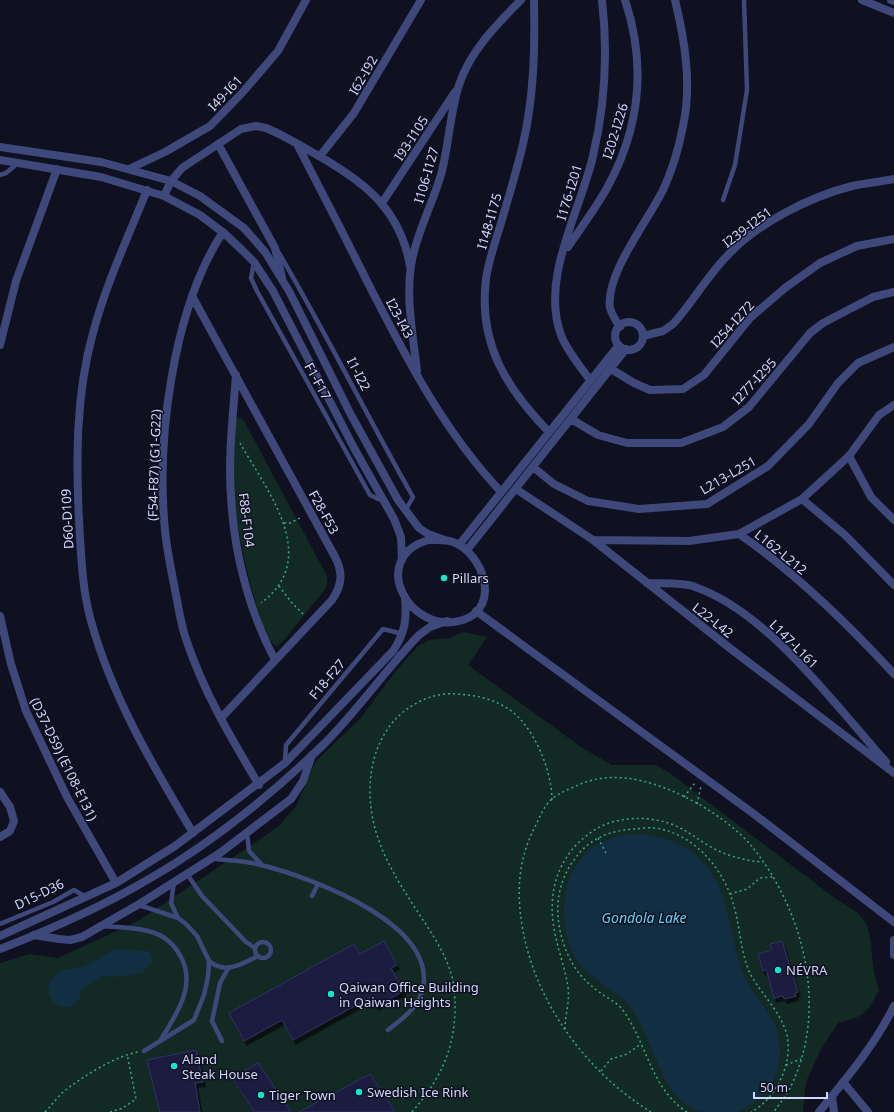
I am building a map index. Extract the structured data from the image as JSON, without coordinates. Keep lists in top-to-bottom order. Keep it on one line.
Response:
{"streets":{"street":["I62-I92","I49-I61","I202-I226","I93-I105","I106-I127","I176-I201","I148-I175","I239-I251","I23-I43","I254-I272","I277-I295","(F54-F87) (G1-G22)","L213-L251","F28-F53","D60-D109","F88-F104","L162-L212","L22-L42","L147-L161","(D37-D59) (E108-E131)"],"lane":["I1-I22","F1-F17","F18-F27","D15-D36"]},"crossings":[["I202-I226","I176-I201"],["I93-I105","I106-I127"],["I106-I127","I23-I43"],["(F54-F87) (G1-G22)","F28-F53"],["F28-F53","F88-F104"],["L162-L212","L22-L42"],["L22-L42","L147-L161"]],"water":["Gondola Lake"],"places":["Pillars","NÉVRA","Qaiwan Office Building in Qaiwan Heights","Aland Steak House","Swedish Ice Rink","Tiger Town"],"scale_bar":"50 m"}
